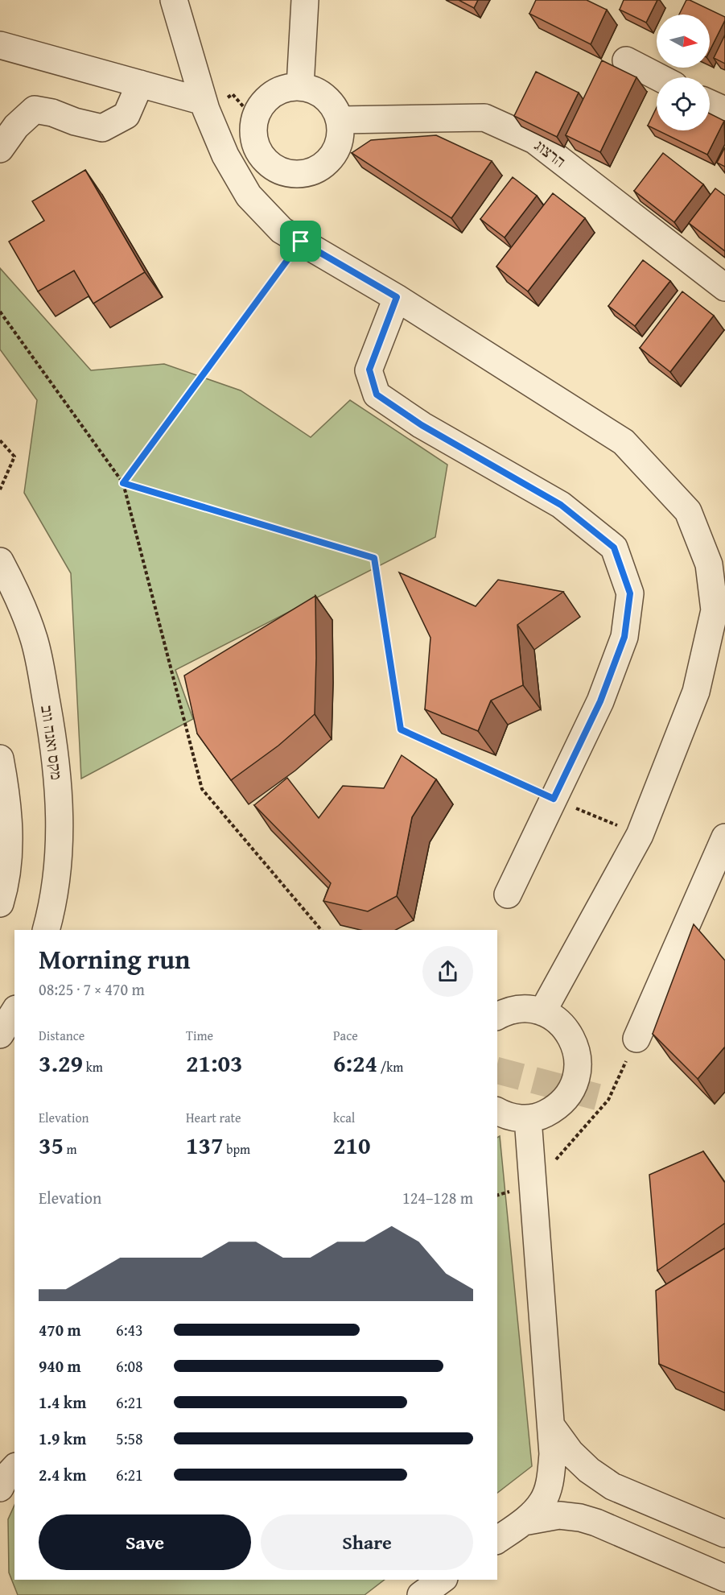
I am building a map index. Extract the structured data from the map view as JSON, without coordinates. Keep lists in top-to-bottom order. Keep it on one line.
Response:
{"streets":{"street":["הרצוג","מקס ואנה ווב"]},"north":"right","page":{"heading":["Morning run","08:25 · 7 × 470 m"],"stats":[["Distance","3.29 km"],["Time","21:03"],["Pace","6:24 /km"],["Elevation","35 m"],["Heart rate","137 bpm"],["kcal","210"]],"chart":["Elevation","124–128 m"],"list":[{"name":"470 m","note":"6:43"},{"name":"940 m","note":"6:08"},{"name":"1.4 km","note":"6:21"},{"name":"1.9 km","note":"5:58"},{"name":"2.4 km","note":"6:21"}],"buttons":["Save","Share"]}}
